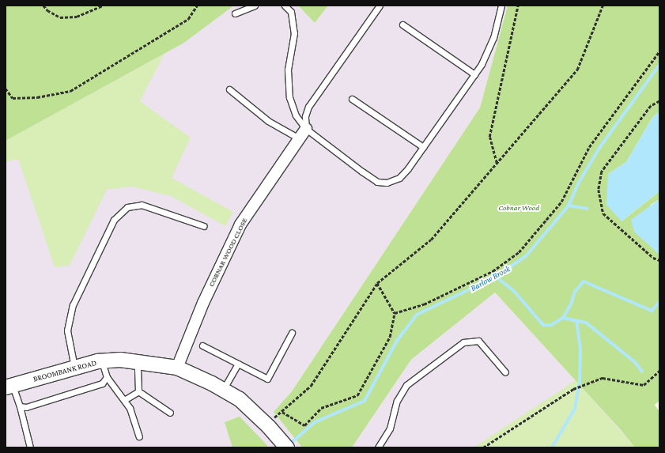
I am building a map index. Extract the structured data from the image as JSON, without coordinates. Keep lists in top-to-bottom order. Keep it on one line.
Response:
{"streets":{"street":["COBNAR WOOD CLOSE","BROOMBANK ROAD"]},"crossings":[["COBNAR WOOD CLOSE","BROOMBANK ROAD"]],"water":["Barlow Brook"],"parks":["Cobnar Wood"]}
